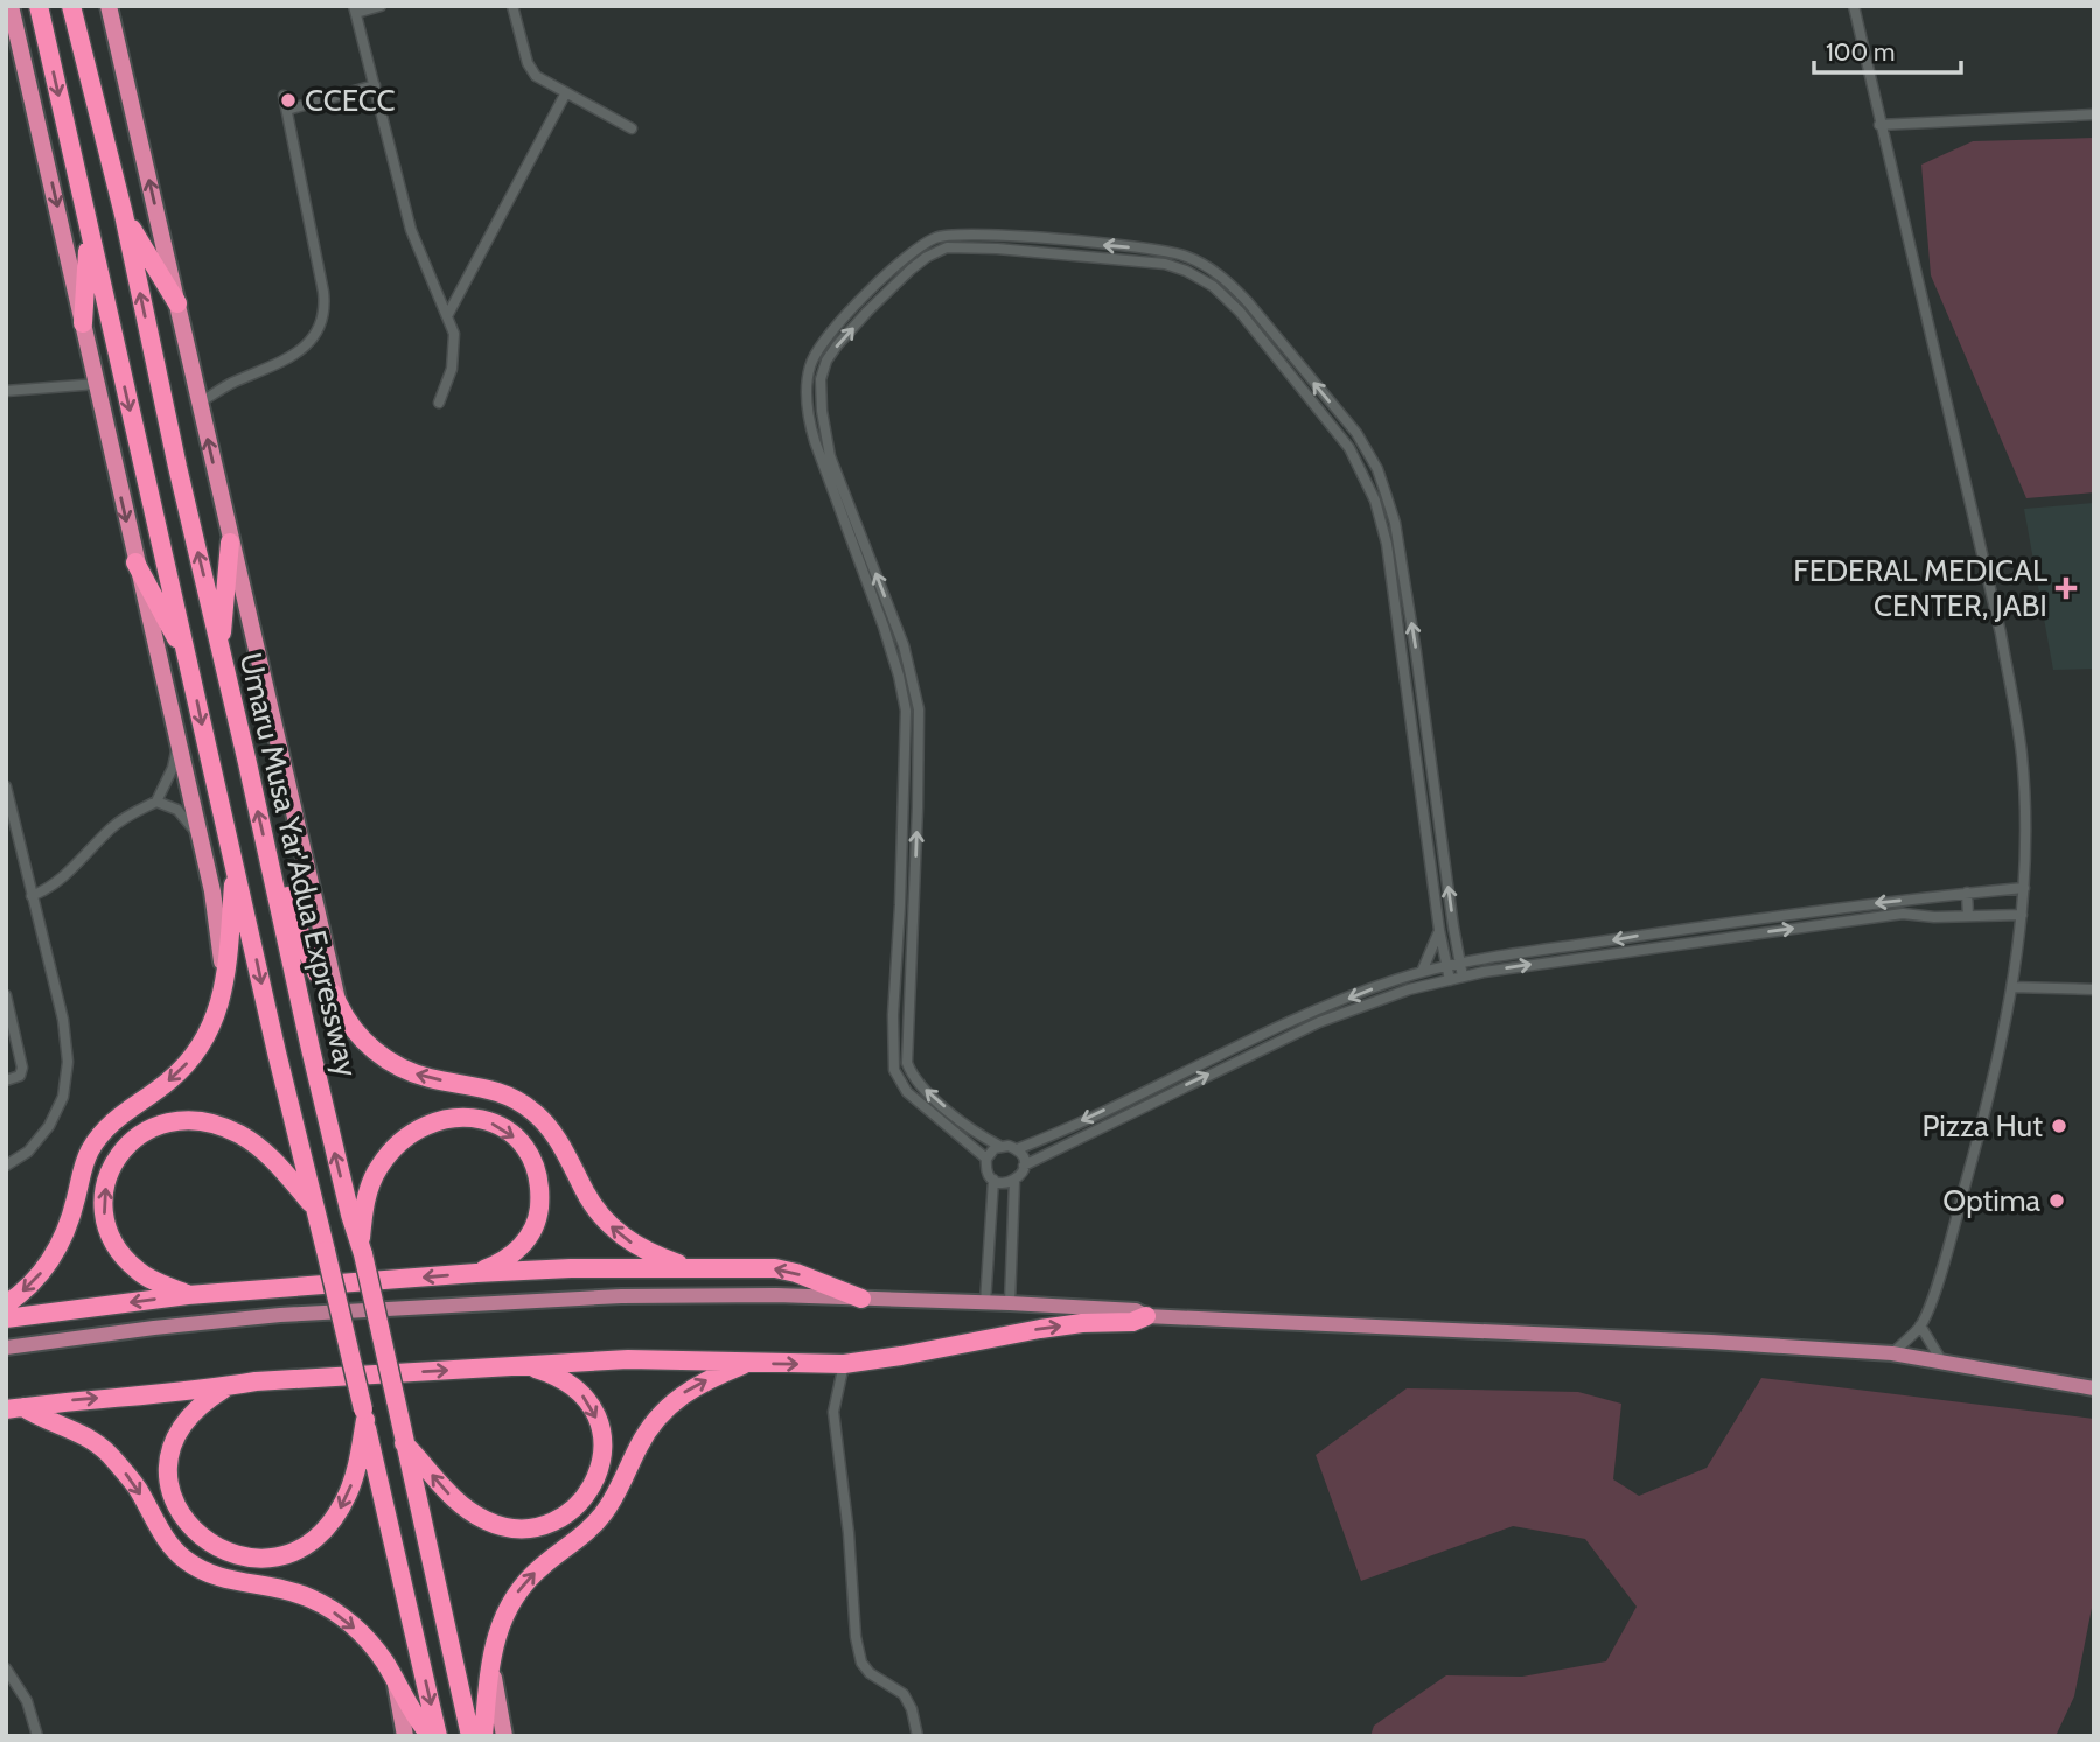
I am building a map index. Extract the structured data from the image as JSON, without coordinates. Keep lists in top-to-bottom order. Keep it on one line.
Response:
{"streets":{"highway":["Umaru Musa Yar'Adua Expressway"]},"places":{"other":["CCECC","Pizza Hut","Optima"],"health":["FEDERAL MEDICAL CENTER, JABI"]},"scale_bar":"100 m"}
